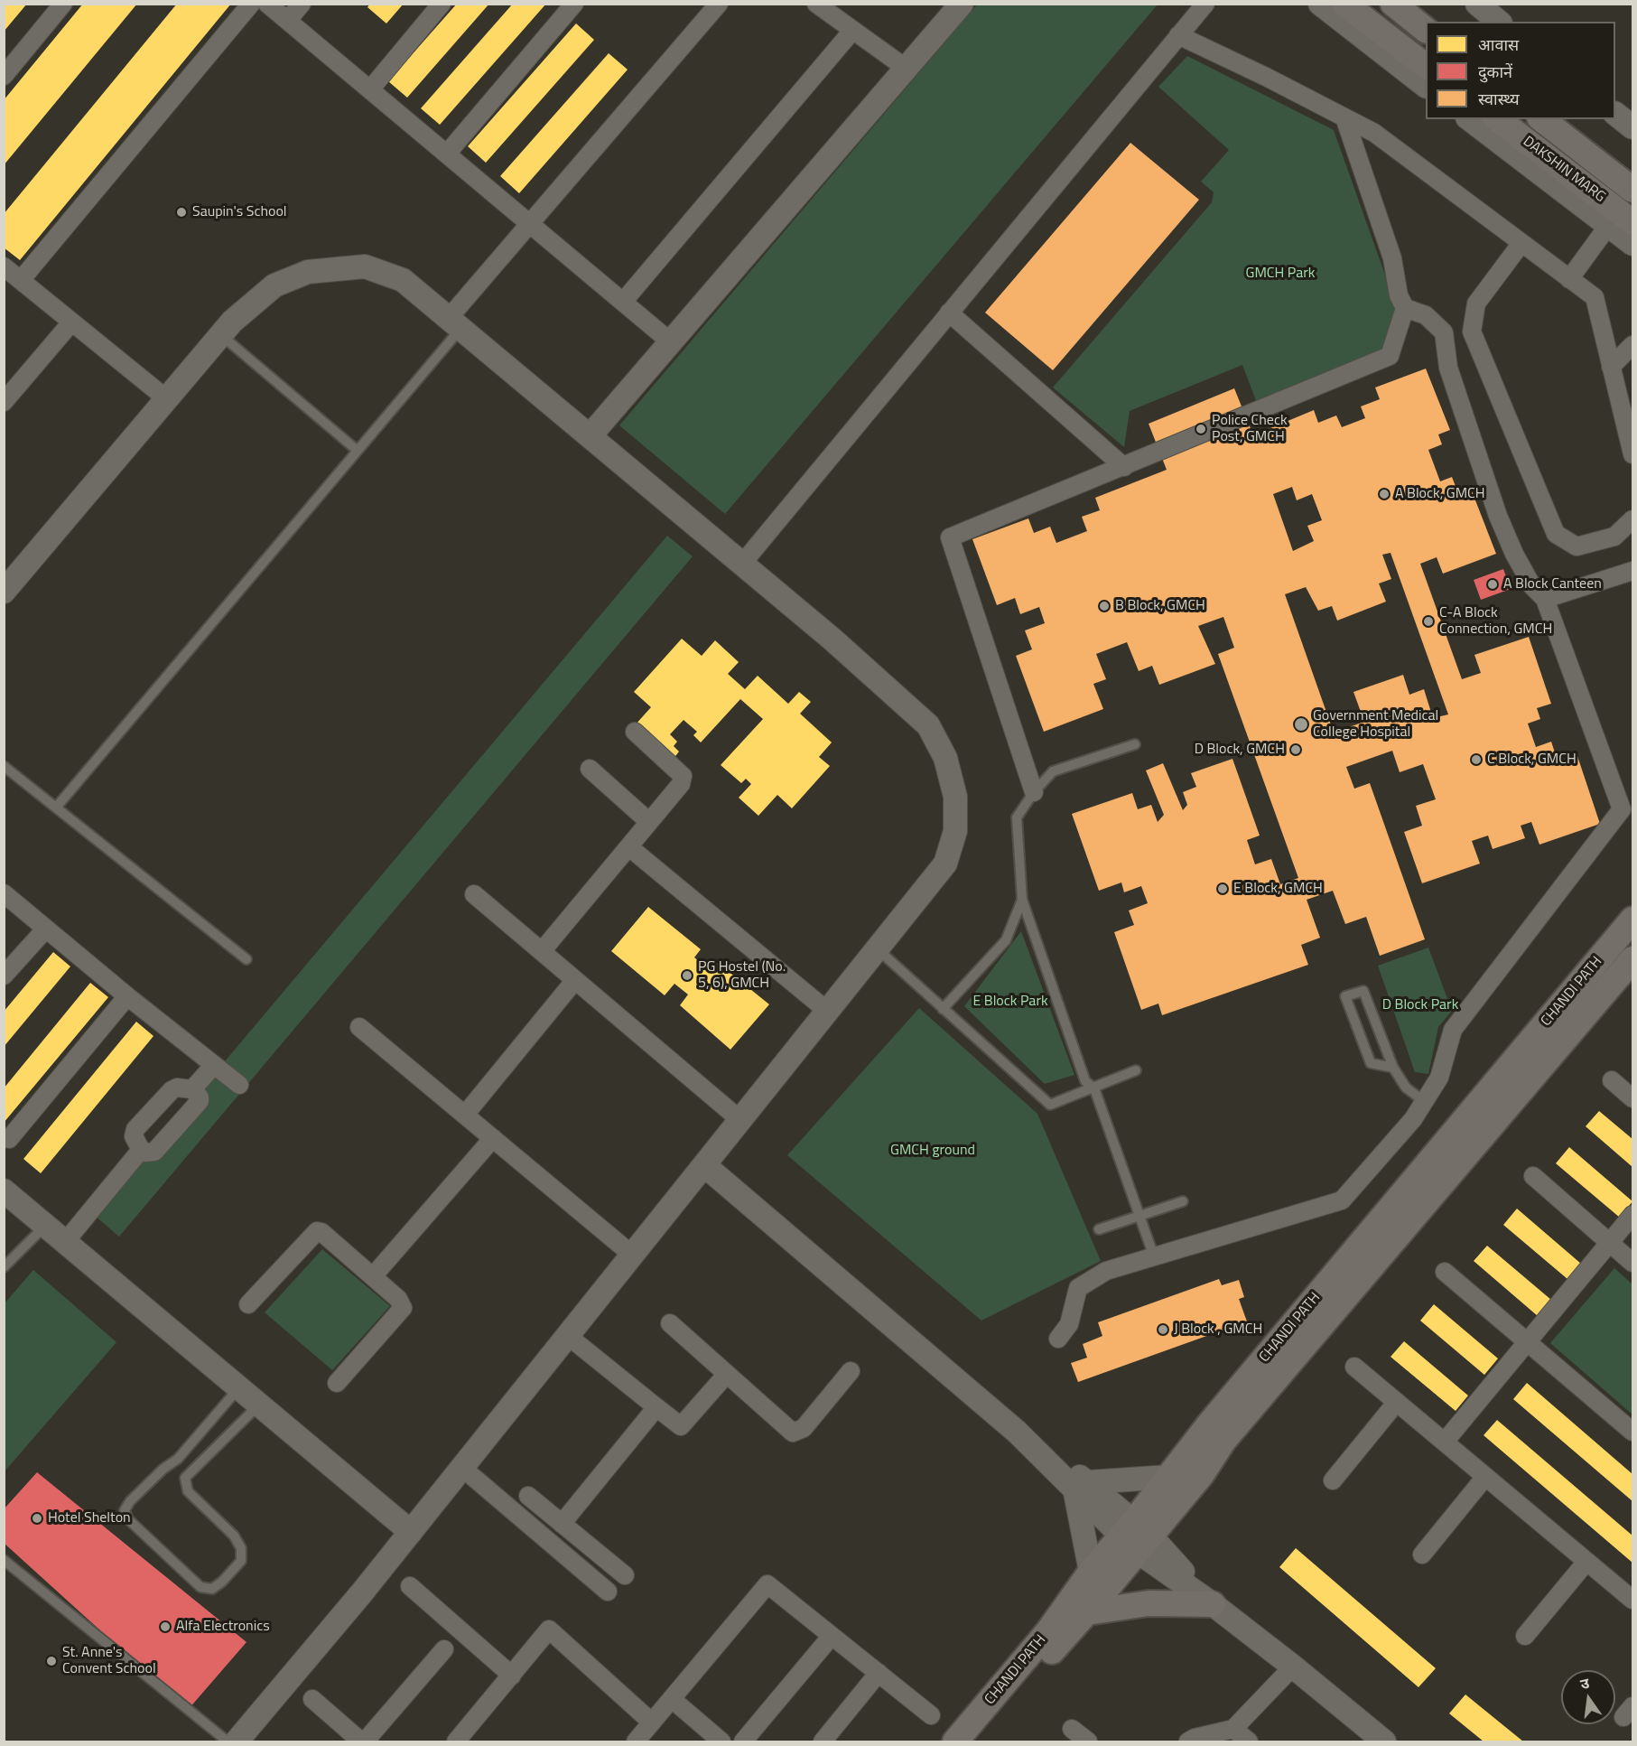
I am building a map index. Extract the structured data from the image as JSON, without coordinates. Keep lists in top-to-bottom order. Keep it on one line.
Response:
{"streets":{"main road":["DAKSHIN MARG","CHANDI PATH"]},"parks":["GMCH Park","E Block Park","D Block Park","GMCH ground"],"places":["Saupin's School","Police Check Post, GMCH","A Block, GMCH","A Block Canteen","B Block, GMCH","C-A Block Connection, GMCH","Government Medical College Hospital","D Block, GMCH","C Block, GMCH","E Block, GMCH","PG Hostel (No. 5, 6), GMCH","J Block , GMCH","Hotel Shelton","Alfa Electronics","St. Anne's Convent School"],"legend":["आवास","दुकानें","स्वास्थ्य"],"north":"top"}
